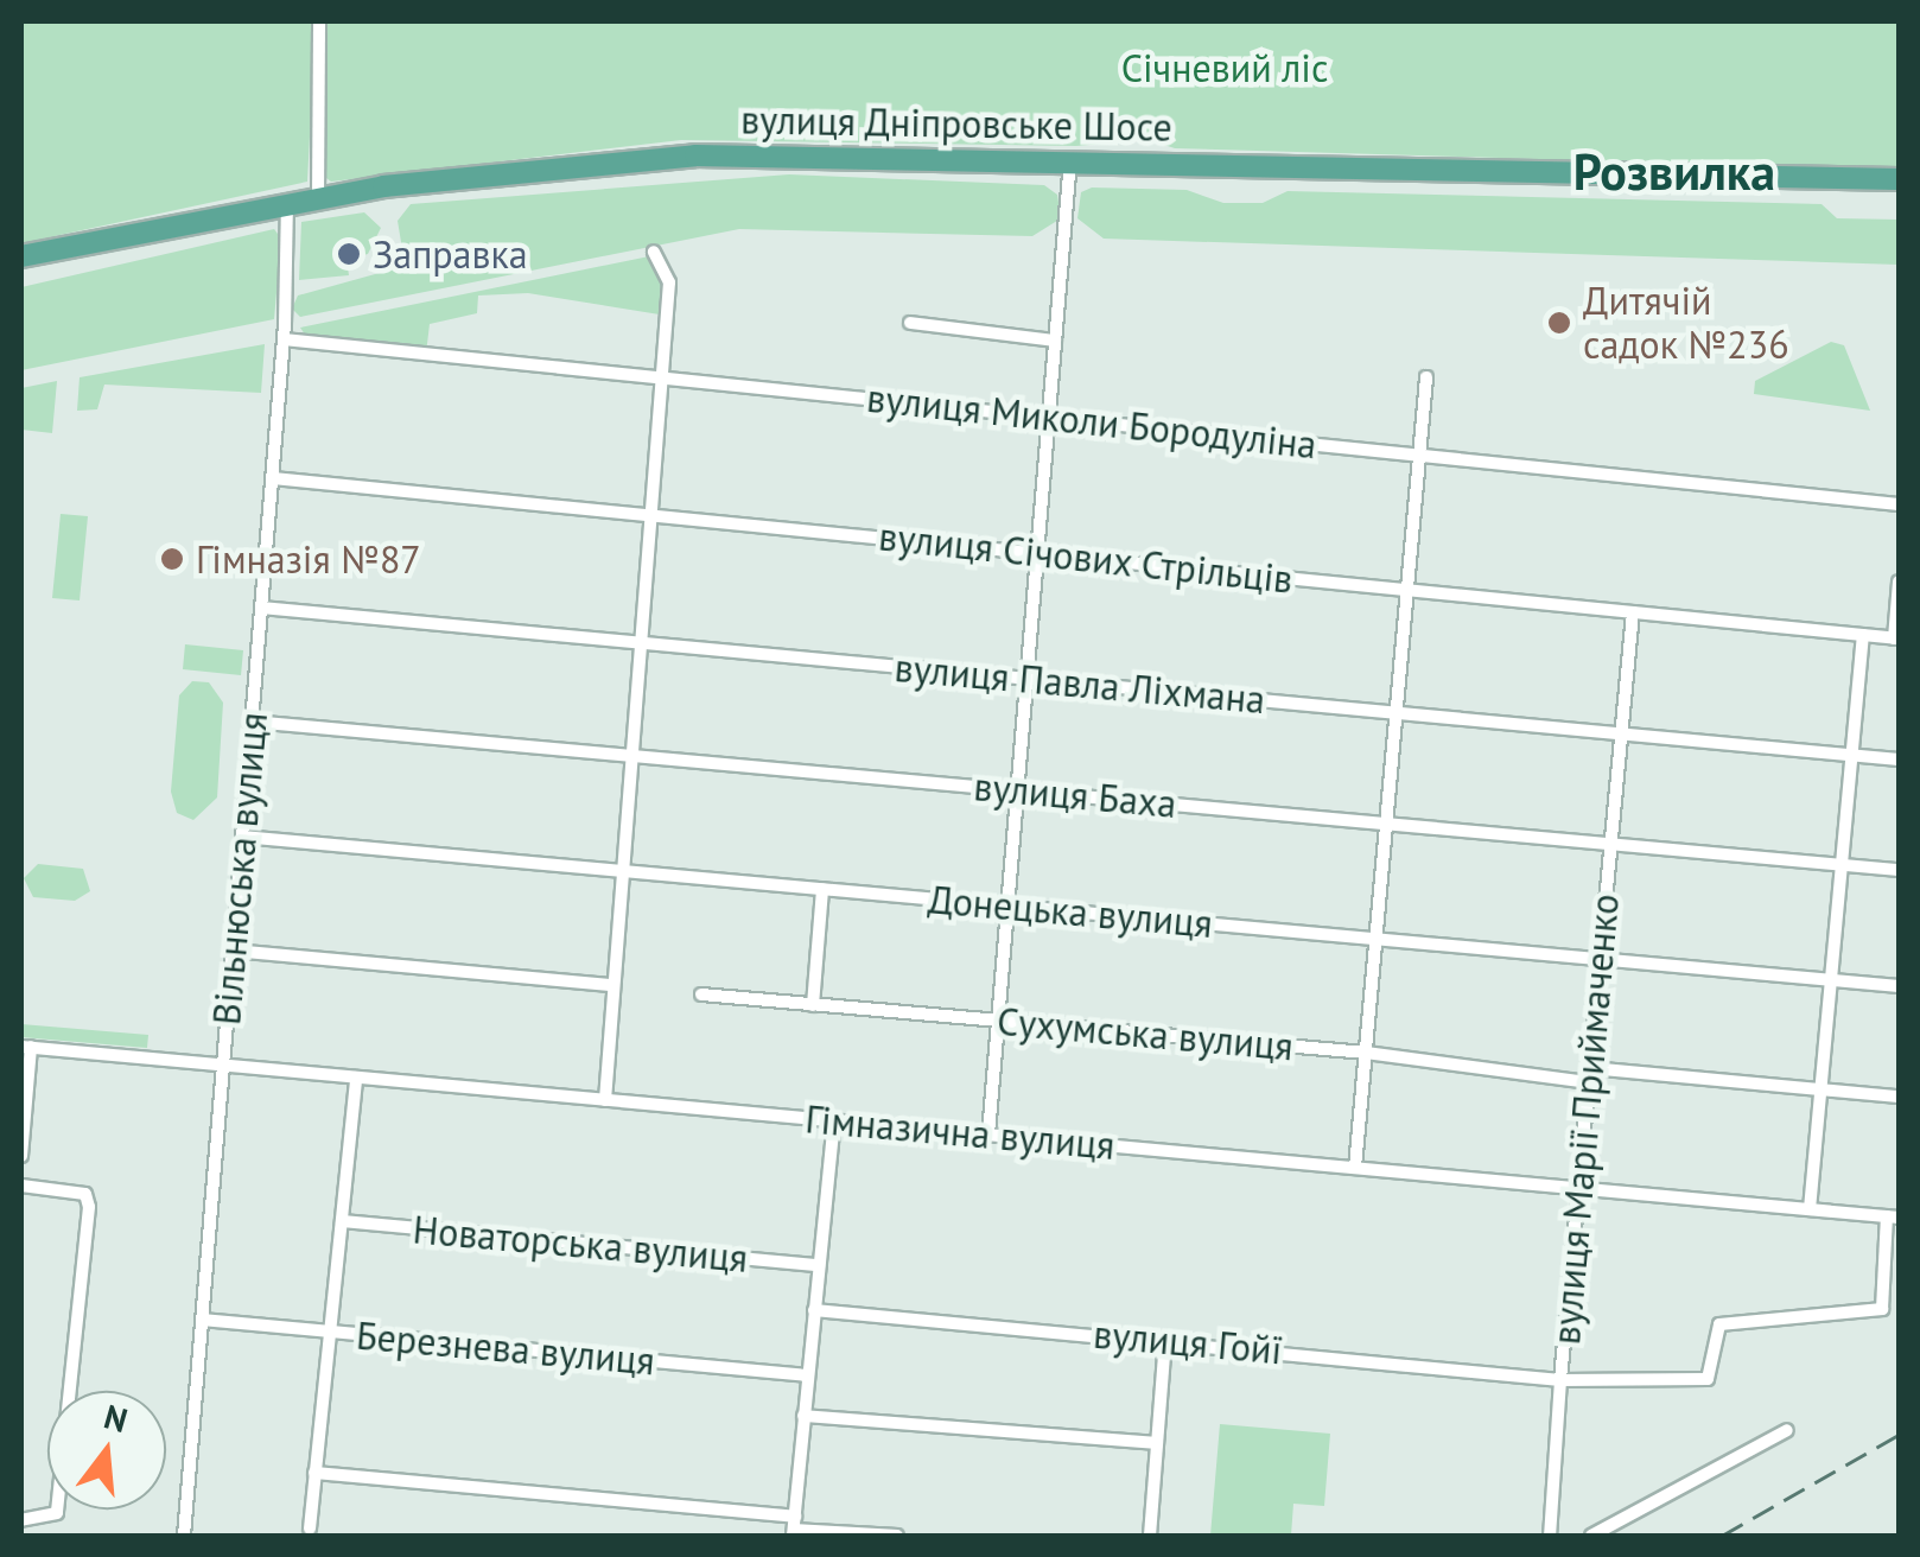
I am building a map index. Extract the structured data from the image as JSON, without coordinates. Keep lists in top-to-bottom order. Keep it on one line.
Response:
{"streets":{"main road":["вулиця Дніпровське Шосе"],"street":["вулиця Миколи Бородуліна","вулиця Січових Стрільців","вулиця Павла Ліхмана","вулиця Баха","Вільнюська вулиця","Донецька вулиця","Сухумська вулиця","вулиця Марії Приймаченко","Гімназична вулиця","Новаторська вулиця","вулиця Гойї","Березнева вулиця"]},"crossings":[["вулиця Дніпровське Шосе","Вільнюська вулиця"],["вулиця Миколи Бородуліна","Вільнюська вулиця"],["вулиця Січових Стрільців","Вільнюська вулиця"],["вулиця Січових Стрільців","вулиця Марії Приймаченко"],["вулиця Павла Ліхмана","Вільнюська вулиця"],["вулиця Павла Ліхмана","вулиця Марії Приймаченко"],["вулиця Баха","Вільнюська вулиця"],["вулиця Баха","вулиця Марії Приймаченко"],["Вільнюська вулиця","Донецька вулиця"],["Вільнюська вулиця","Гімназична вулиця"],["Вільнюська вулиця","Березнева вулиця"],["Донецька вулиця","вулиця Марії Приймаченко"],["Сухумська вулиця","вулиця Марії Приймаченко"],["вулиця Марії Приймаченко","Гімназична вулиця"],["вулиця Марії Приймаченко","вулиця Гойї"]],"districts":["Розвилка"],"parks":["Січневий ліс"],"places":["Заправка","Дитячій садок №236","Гімназія №87"],"north":"top"}
